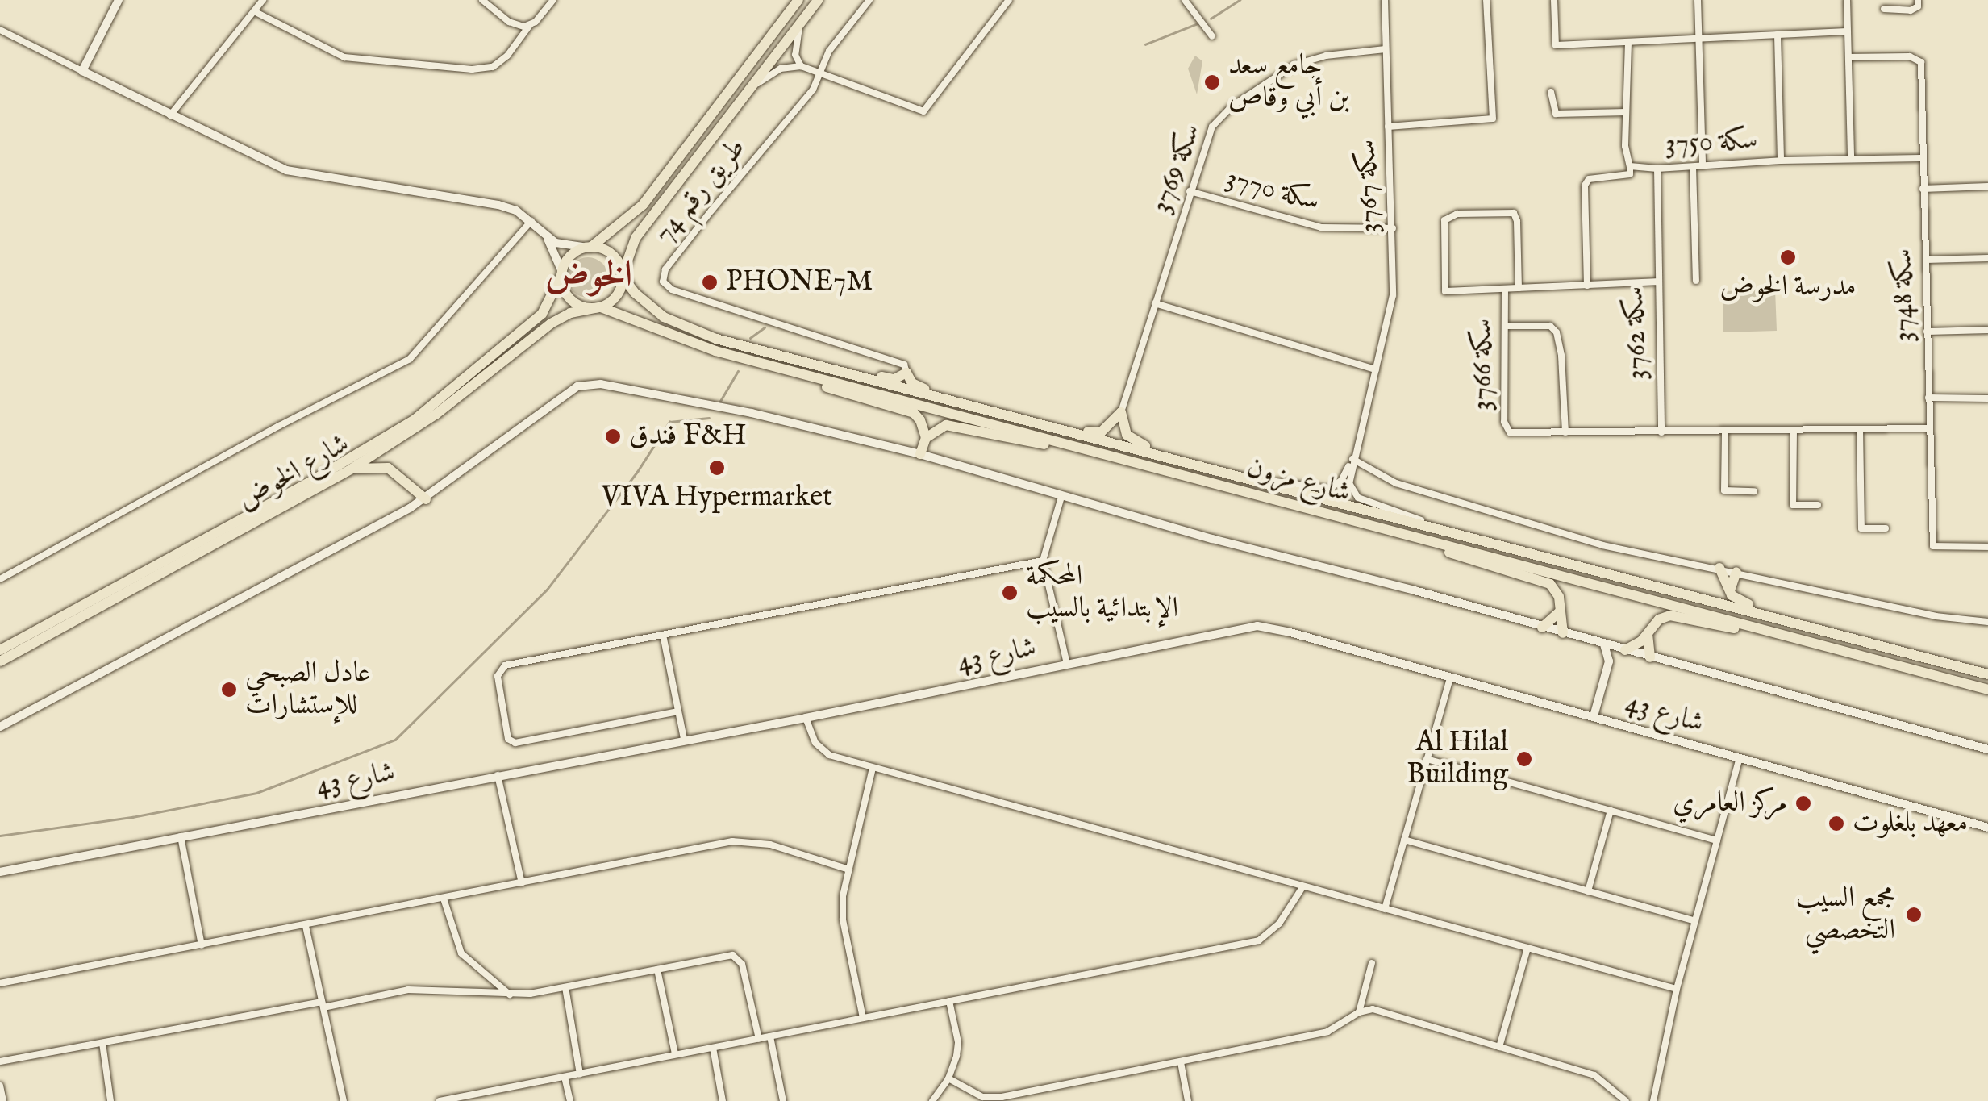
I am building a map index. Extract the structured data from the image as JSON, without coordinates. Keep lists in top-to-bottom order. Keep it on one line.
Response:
{"streets":{"main road":["شارع الخوض","شارع مزون"],"street":["سكة 3750","سكة 3769","سكة 3767","سكة 3770","طريق رقم 74","سكة 3748","سكة 3762","سكة 3766","شارع 43"]},"crossings":[["سكة 3750","سكة 3748"],["سكة 3750","سكة 3762"],["سكة 3769","سكة 3767"],["سكة 3769","سكة 3770"],["سكة 3767","سكة 3770"],["سكة 3762","سكة 3766"],["شارع الخوض","شارع مزون"]],"districts":["الخوض"],"places":["جامع سعد بن أبي وقاص","مدرسة الخوض","PHONE7M","فندق F&H","VIVA Hypermarket","المحكمة الإبتدائية بالسيب","عادل الصبحي للإستشارات","Al Hilal Building","مركز العامري","معهد بلغلوت","مجمع السيب التخصصي"]}
